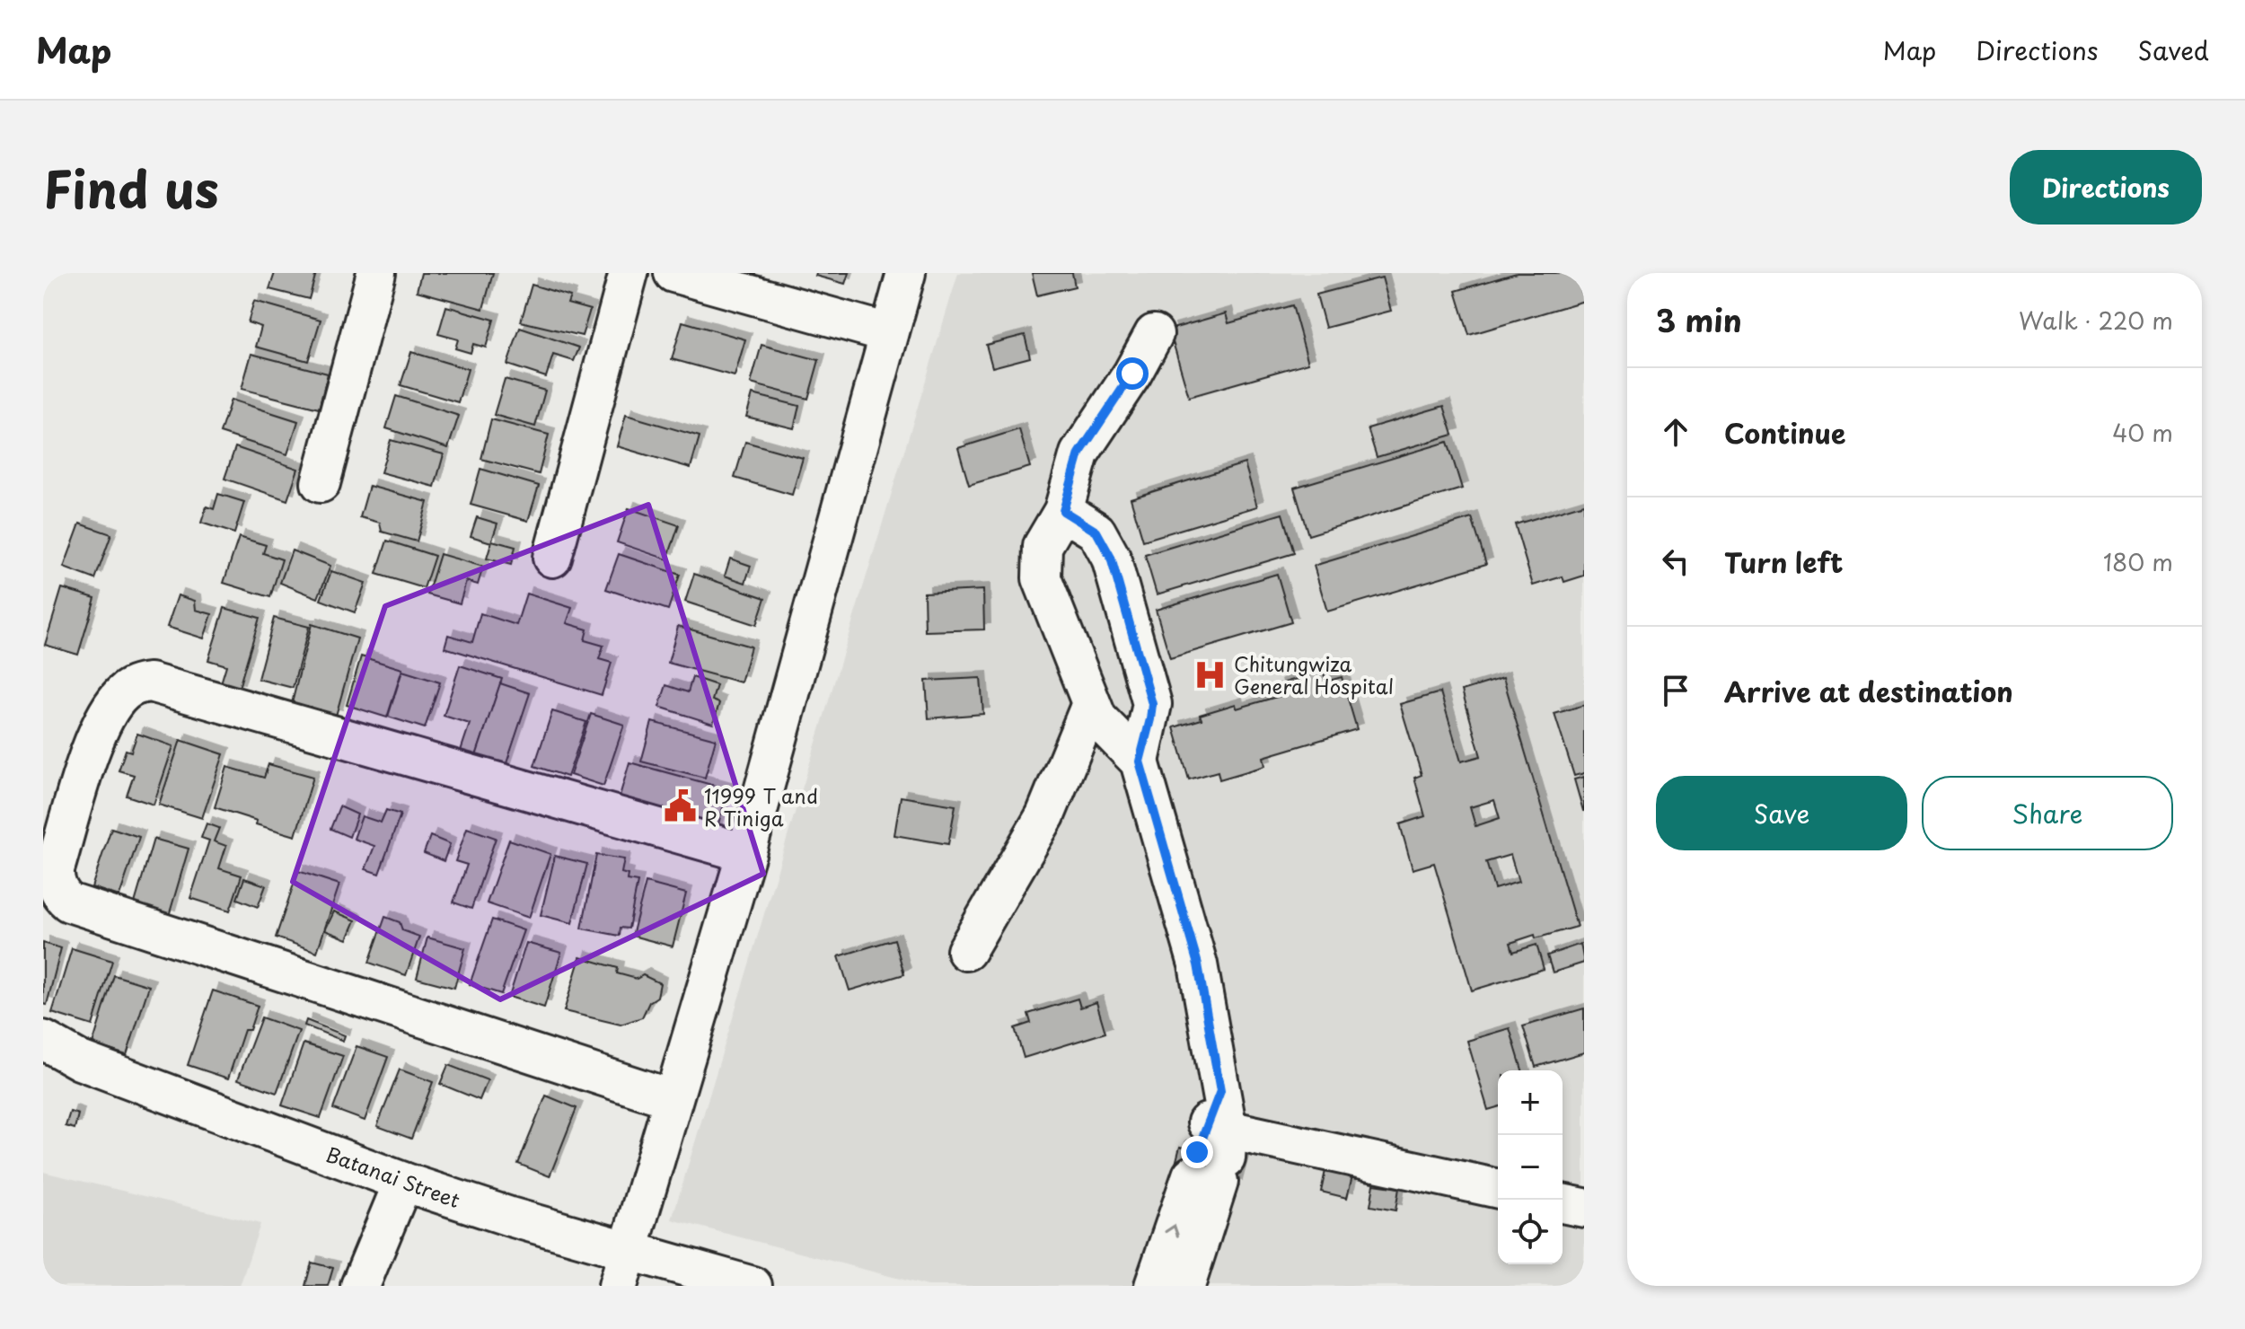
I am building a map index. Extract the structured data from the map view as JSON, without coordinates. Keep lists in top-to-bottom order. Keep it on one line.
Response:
{"streets":{"street":["Batanai Street"]},"places":{"hospital":["Chitungwiza General Hospital"],"public building":["11999 T and R Tiniga"]},"page":{"header":"Map","nav":["Map","Directions","Saved"],"title":"Find us","buttons":["Directions",["Save","Share"]],"heading":["3 min","Walk · 220 m"],"list":[["Continue","40 m"],["Turn left","180 m"],"Arrive at destination"],"map_buttons":["+","−"]}}
